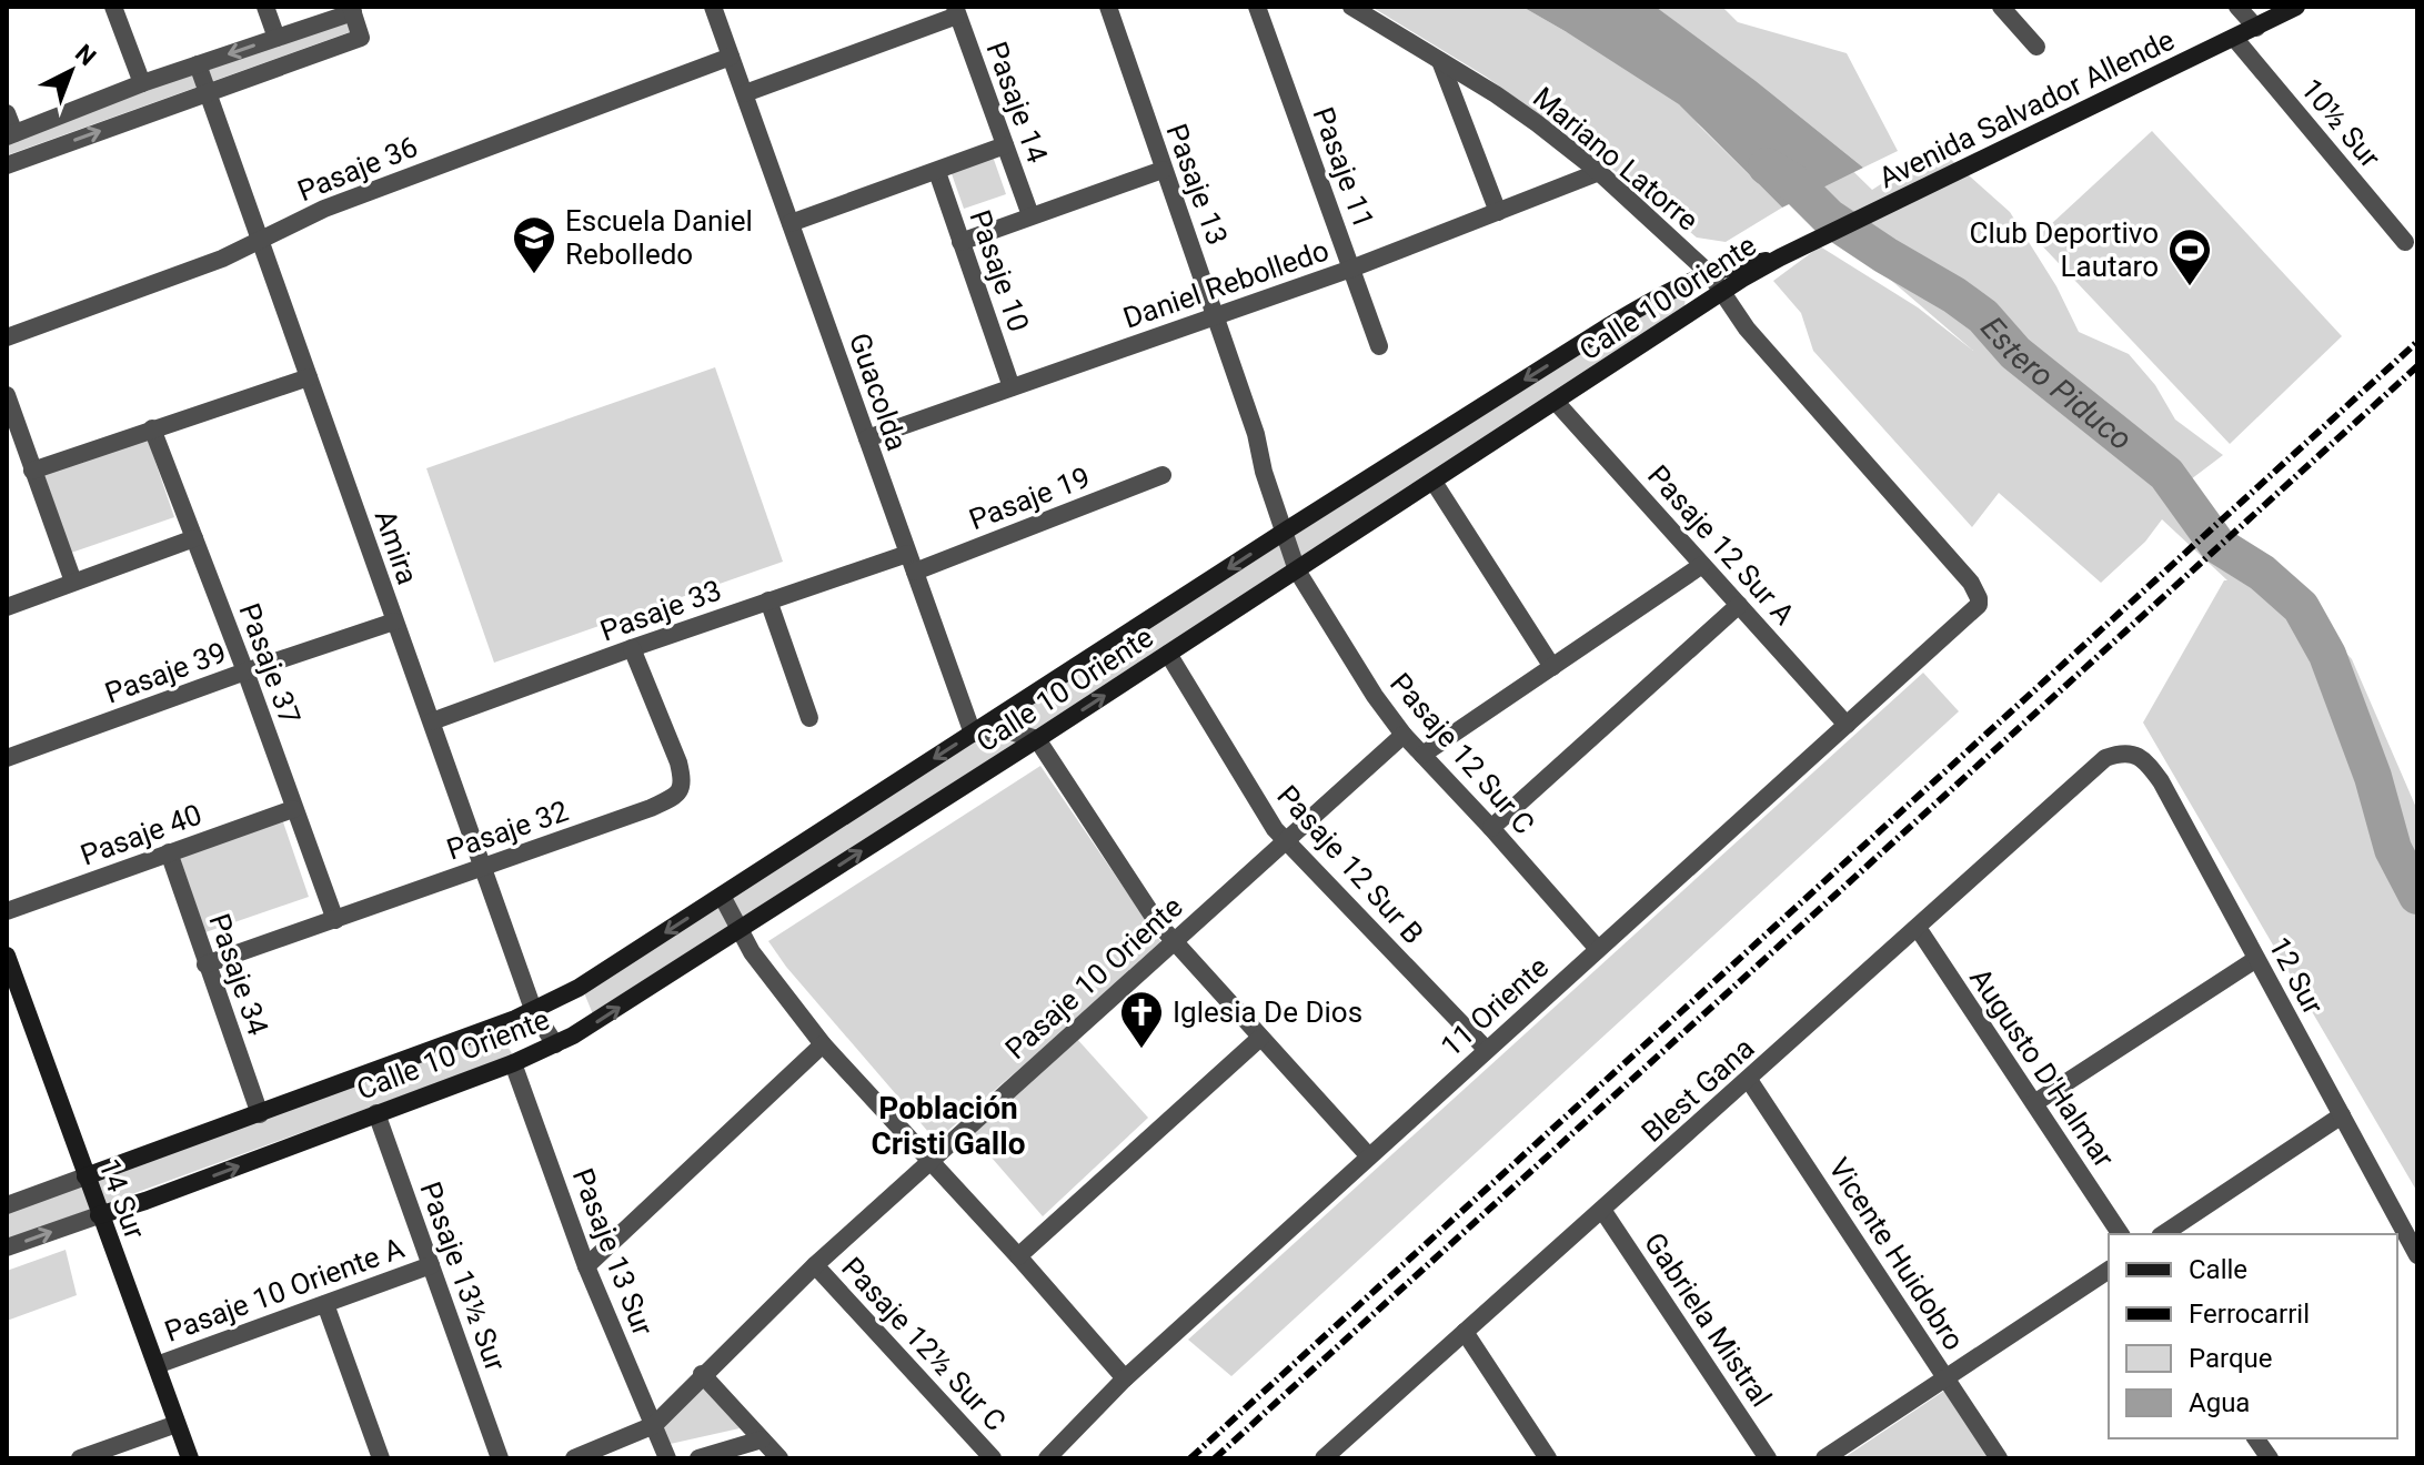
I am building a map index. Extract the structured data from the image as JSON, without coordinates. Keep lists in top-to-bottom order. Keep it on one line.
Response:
{"streets":{"main road":["Avenida Salvador Allende","Calle 10 Oriente","14 Sur"],"street":["Pasaje 14","10½ Sur","Mariano Latorre","Pasaje 11","Pasaje 36","Pasaje 13","Pasaje 10","Daniel Rebolledo","Guacolda","Pasaje 19","Pasaje 12 Sur A","Amira","Pasaje 33","Pasaje 37","Pasaje 39","Pasaje 12 Sur C","Pasaje 32","Pasaje 40","Pasaje 12 Sur B","Pasaje 34","12 Sur","Pasaje 10 Oriente","11 Oriente","Augusto D'Halmar","Blest Gana","Pasaje 13 Sur","Vicente Huidobro","Pasaje 13½ Sur","Pasaje 10 Oriente A","Gabriela Mistral","Pasaje 12½ Sur C"]},"crossings":[["Avenida Salvador Allende","10½ Sur"],["Avenida Salvador Allende","Calle 10 Oriente"],["Mariano Latorre","Daniel Rebolledo"],["Mariano Latorre","Calle 10 Oriente"],["Mariano Latorre","11 Oriente"],["Pasaje 11","Daniel Rebolledo"],["Pasaje 36","Guacolda"],["Pasaje 36","Amira"],["Pasaje 13","Daniel Rebolledo"],["Pasaje 13","Calle 10 Oriente"],["Pasaje 13","Pasaje 12 Sur C"],["Pasaje 10","Daniel Rebolledo"],["Daniel Rebolledo","Guacolda"],["Calle 10 Oriente","Guacolda"],["Calle 10 Oriente","Pasaje 12 Sur A"],["Calle 10 Oriente","Amira"],["Calle 10 Oriente","Pasaje 12 Sur C"],["Calle 10 Oriente","Pasaje 12 Sur B"],["Calle 10 Oriente","Pasaje 34"],["Calle 10 Oriente","14 Sur"],["Calle 10 Oriente","Pasaje 13 Sur"],["Calle 10 Oriente","Pasaje 13½ Sur"],["Guacolda","Pasaje 19"],["Guacolda","Pasaje 33"],["Pasaje 12 Sur A","11 Oriente"],["Amira","Pasaje 33"],["Amira","Pasaje 39"],["Amira","Pasaje 32"],["Pasaje 33","Pasaje 32"],["Pasaje 37","Pasaje 39"],["Pasaje 37","Pasaje 32"],["Pasaje 37","Pasaje 40"],["Pasaje 12 Sur C","Pasaje 10 Oriente"],["Pasaje 12 Sur C","11 Oriente"],["Pasaje 32","Pasaje 34"],["Pasaje 40","Pasaje 34"],["Pasaje 12 Sur B","Pasaje 10 Oriente"],["Pasaje 12 Sur B","11 Oriente"],["12 Sur","Blest Gana"],["Pasaje 10 Oriente","Pasaje 13 Sur"],["Pasaje 10 Oriente","Pasaje 12½ Sur C"],["Augusto D'Halmar","Blest Gana"],["Blest Gana","Vicente Huidobro"],["Blest Gana","Gabriela Mistral"],["14 Sur","Pasaje 10 Oriente A"],["Pasaje 13½ Sur","Pasaje 10 Oriente A"]],"districts":["Población Cristi Gallo"],"water":["Estero Piduco"],"places":{"school or university":["Escuela Daniel Rebolledo"],"sports":["Club Deportivo Lautaro"],"church":["Iglesia De Dios"]},"legend":["Calle","Ferrocarril","Parque","Agua"],"north":"top right"}
